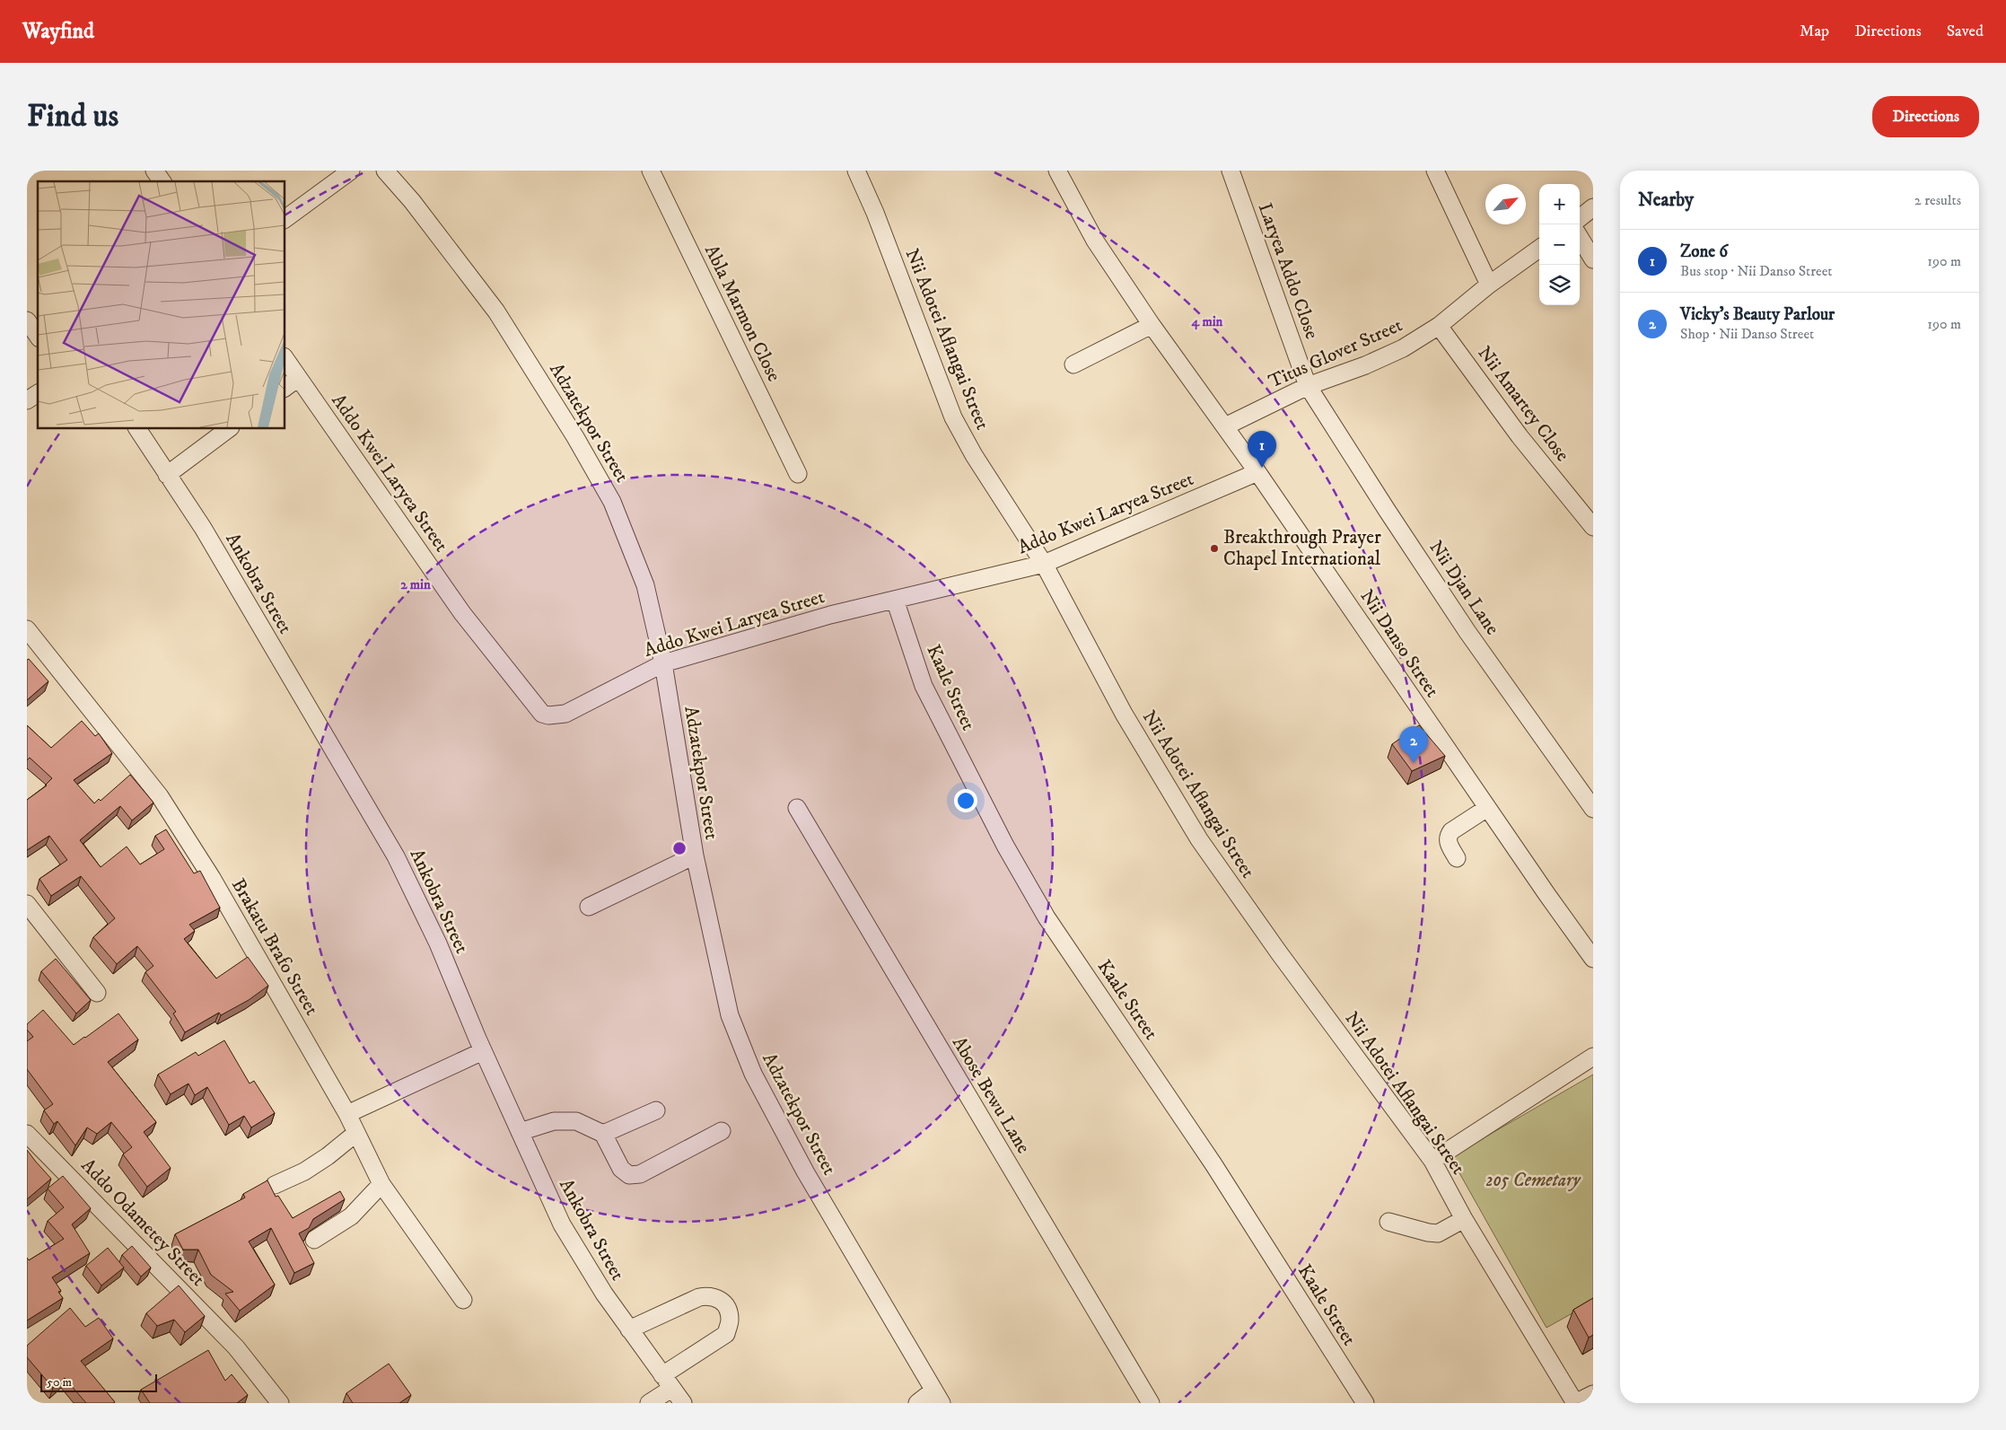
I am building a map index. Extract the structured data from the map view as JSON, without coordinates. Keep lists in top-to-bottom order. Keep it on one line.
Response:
{"streets":{"street":["Laryea Addo Close","Abla Marmon Close","Nii Adotei Aflangai Street","Titus Glover Street","Nii Amartey Close","Adzatekpor Street","Addo Kwei Laryea Street","Ankobra Street","Nii Djan Lane","Nii Danso Street","Kaale Street","Brakatu Brafo Street","Abose Bewu Lane","Addo Odametey Street"]},"crossings":[["Laryea Addo Close","Titus Glover Street"],["Laryea Addo Close","Nii Djan Lane"],["Nii Adotei Aflangai Street","Addo Kwei Laryea Street"],["Titus Glover Street","Nii Amartey Close"],["Titus Glover Street","Nii Djan Lane"],["Titus Glover Street","Nii Danso Street"],["Adzatekpor Street","Addo Kwei Laryea Street"],["Addo Kwei Laryea Street","Nii Danso Street"],["Addo Kwei Laryea Street","Kaale Street"]],"parks":["205 Cemetary"],"places":["Breakthrough Prayer Chapel International"],"scale_bar":"50 m","north":"top right","page":{"header":"Wayfind","nav":["Map","Directions","Saved"],"buttons":"Directions","title":"Find us","heading":["Nearby","2 results"],"map_buttons":["+","−"],"list":[{"mark":"1","name":"Zone 6","note":"Bus stop · Nii Danso Street","value":"190 m"},{"mark":"2","name":"Vicky's Beauty Parlour","note":"Shop · Nii Danso Street","value":"190 m"}],"pins":["1","2"],"scale":"50 m"},"rings":["4 min","2 min"]}
